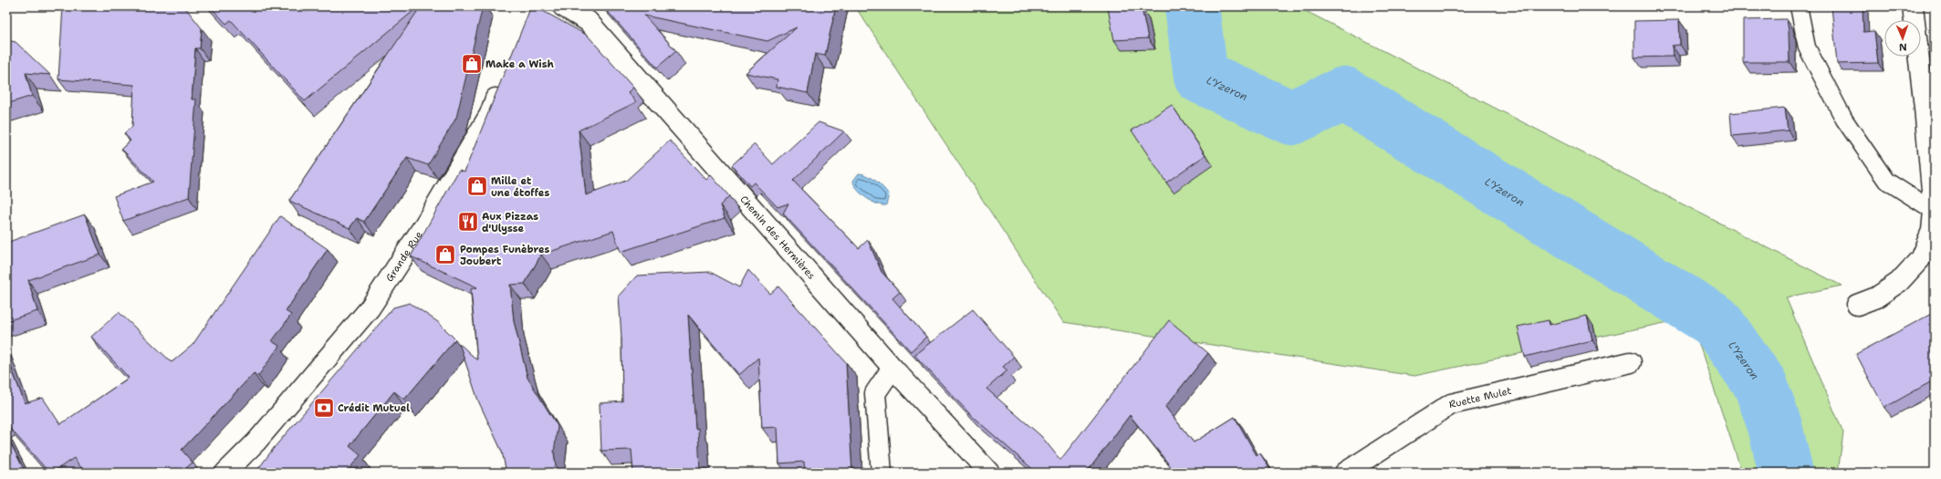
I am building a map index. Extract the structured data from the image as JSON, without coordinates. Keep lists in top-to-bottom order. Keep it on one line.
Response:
{"streets":{"street":["Chemin des Hermières","Grande Rue","Ruette Mulet"]},"water":["L'Yzeron"],"places":{"shop":["Make a Wish","Mille et une étoffes","Pompes Funèbres Joubert"],"restaurant":["Aux Pizzas d'Ulysse"],"bank":["Crédit Mutuel"]},"north":"bottom"}
